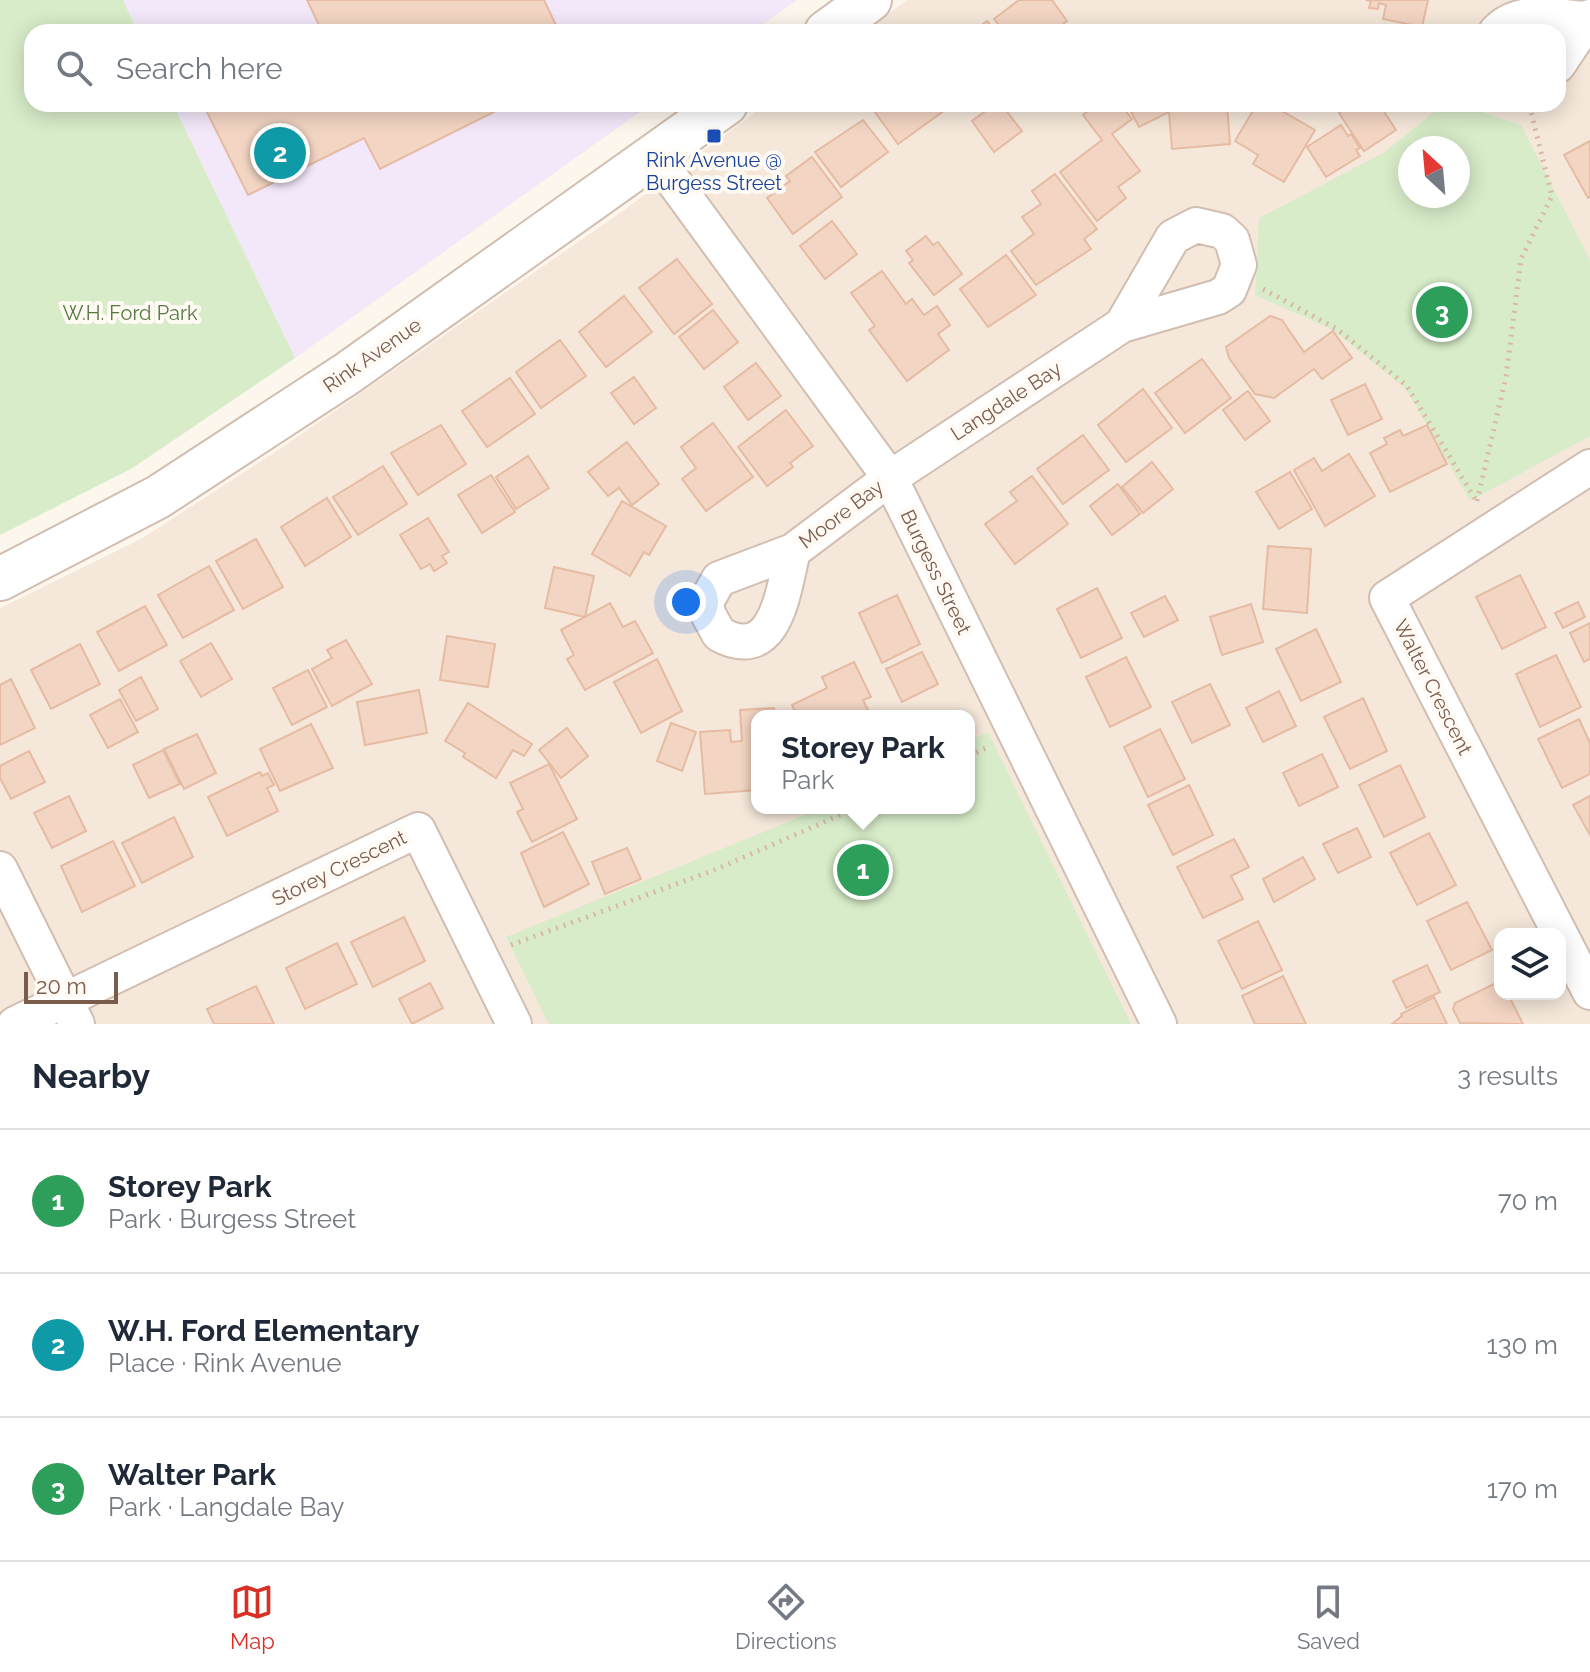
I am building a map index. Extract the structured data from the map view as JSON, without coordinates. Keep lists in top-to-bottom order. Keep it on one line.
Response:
{"streets":{"street":["Rink Avenue","Langdale Bay","Moore Bay","Burgess Street","Walter Crescent","Storey Crescent"]},"crossings":[["Rink Avenue","Burgess Street"],["Langdale Bay","Moore Bay"],["Langdale Bay","Burgess Street"],["Moore Bay","Burgess Street"]],"parks":["W.H. Ford Park"],"places":{"transit":["Rink Avenue @ Burgess Street"]},"scale_bar":"20 m","north":"top left","page":{"search":"Search here","pins":["2","3","1"],"popup":["Storey Park","Park"],"scale":"20 m","heading":["Nearby","3 results"],"list":[{"mark":"1","name":"Storey Park","note":"Park · Burgess Street","value":"70 m"},{"mark":"2","name":"W.H. Ford Elementary","note":"Place · Rink Avenue","value":"130 m"},{"mark":"3","name":"Walter Park","note":"Park · Langdale Bay","value":"170 m"}],"nav":["Map","Directions","Saved"]}}
